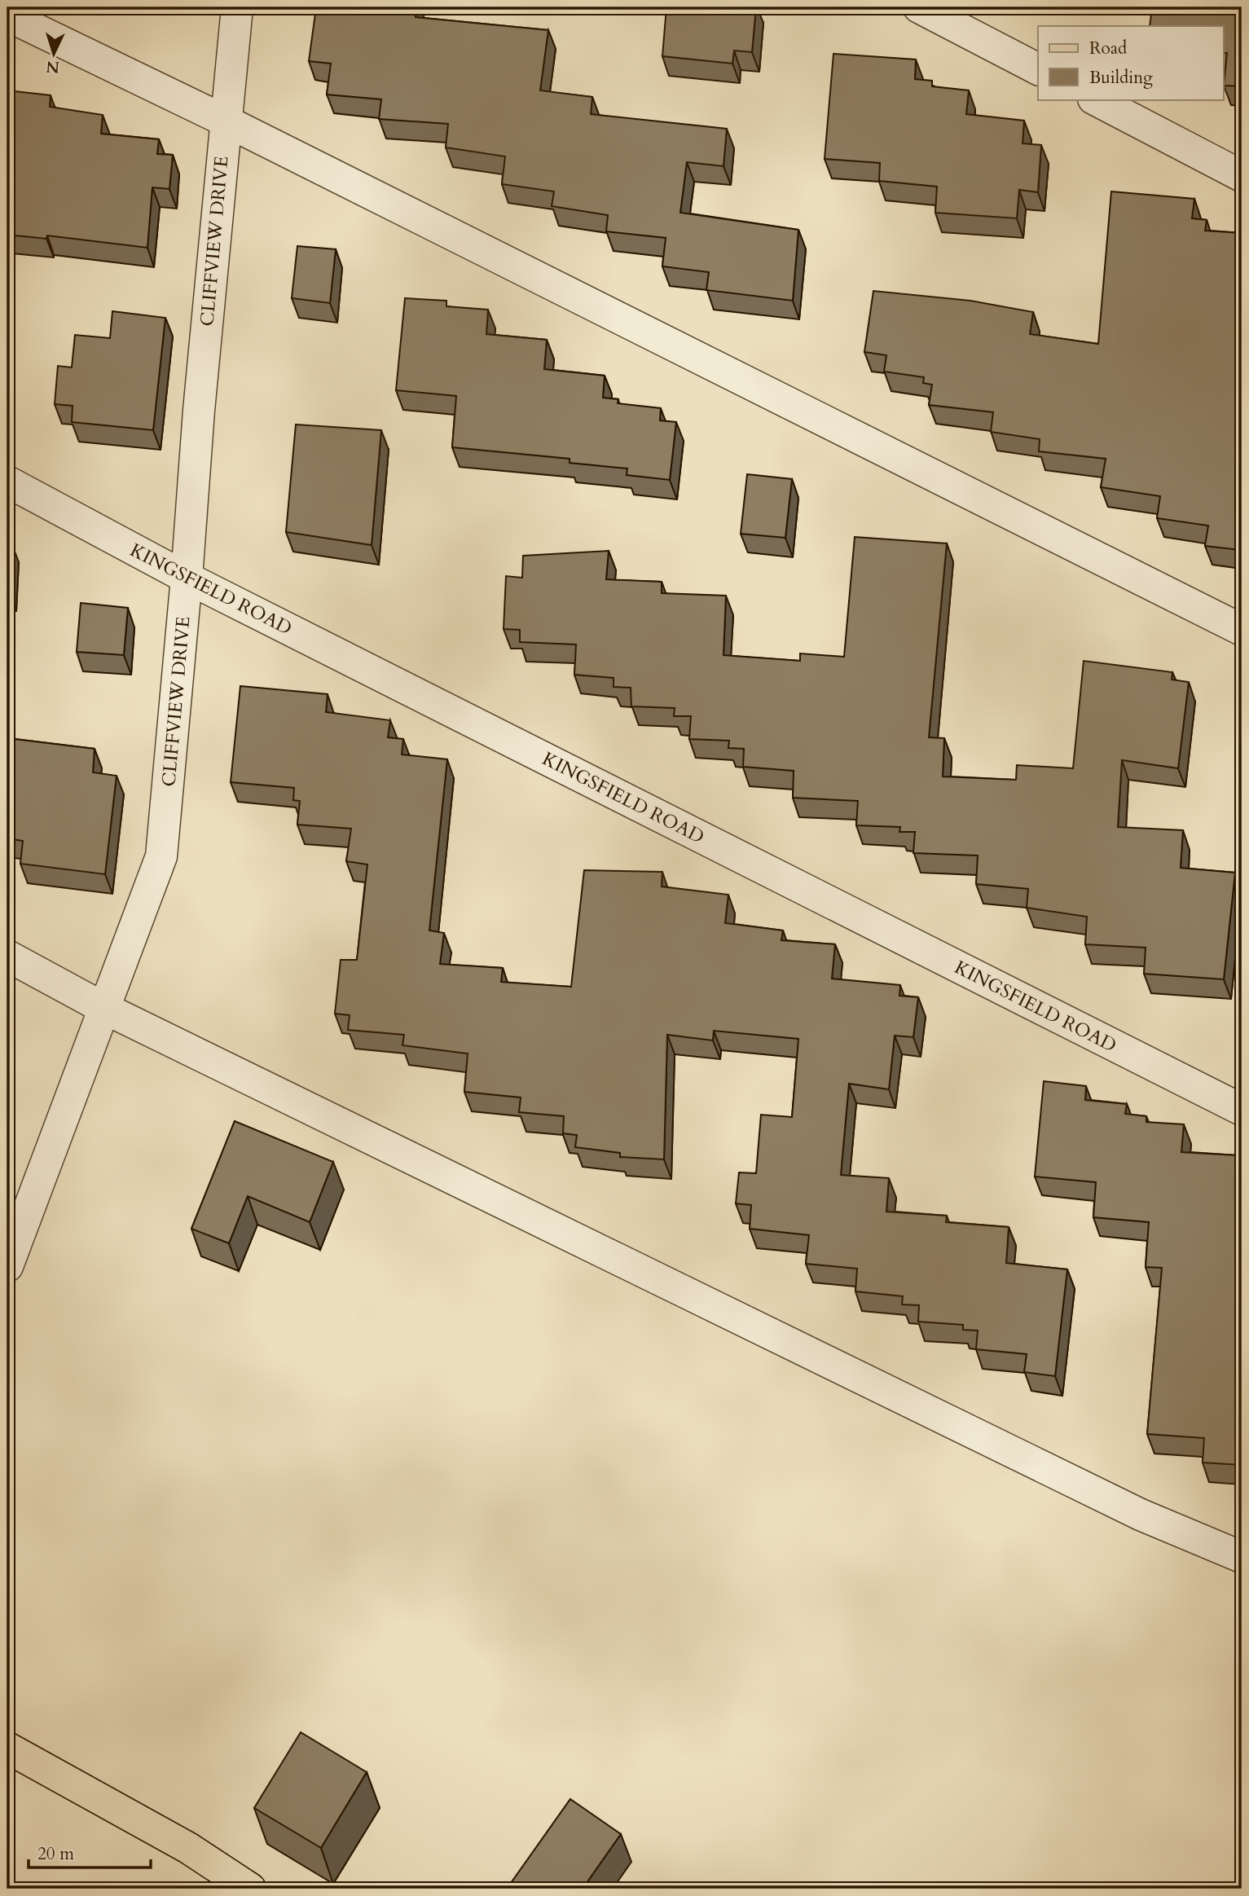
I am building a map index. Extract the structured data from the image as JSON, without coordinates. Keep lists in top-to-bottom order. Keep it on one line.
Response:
{"streets":{"lane":["CLIFFVIEW DRIVE","KINGSFIELD ROAD"]},"crossings":[["CLIFFVIEW DRIVE","KINGSFIELD ROAD"]],"legend":["Road","Building"],"scale_bar":"20 m","north":"bottom"}
